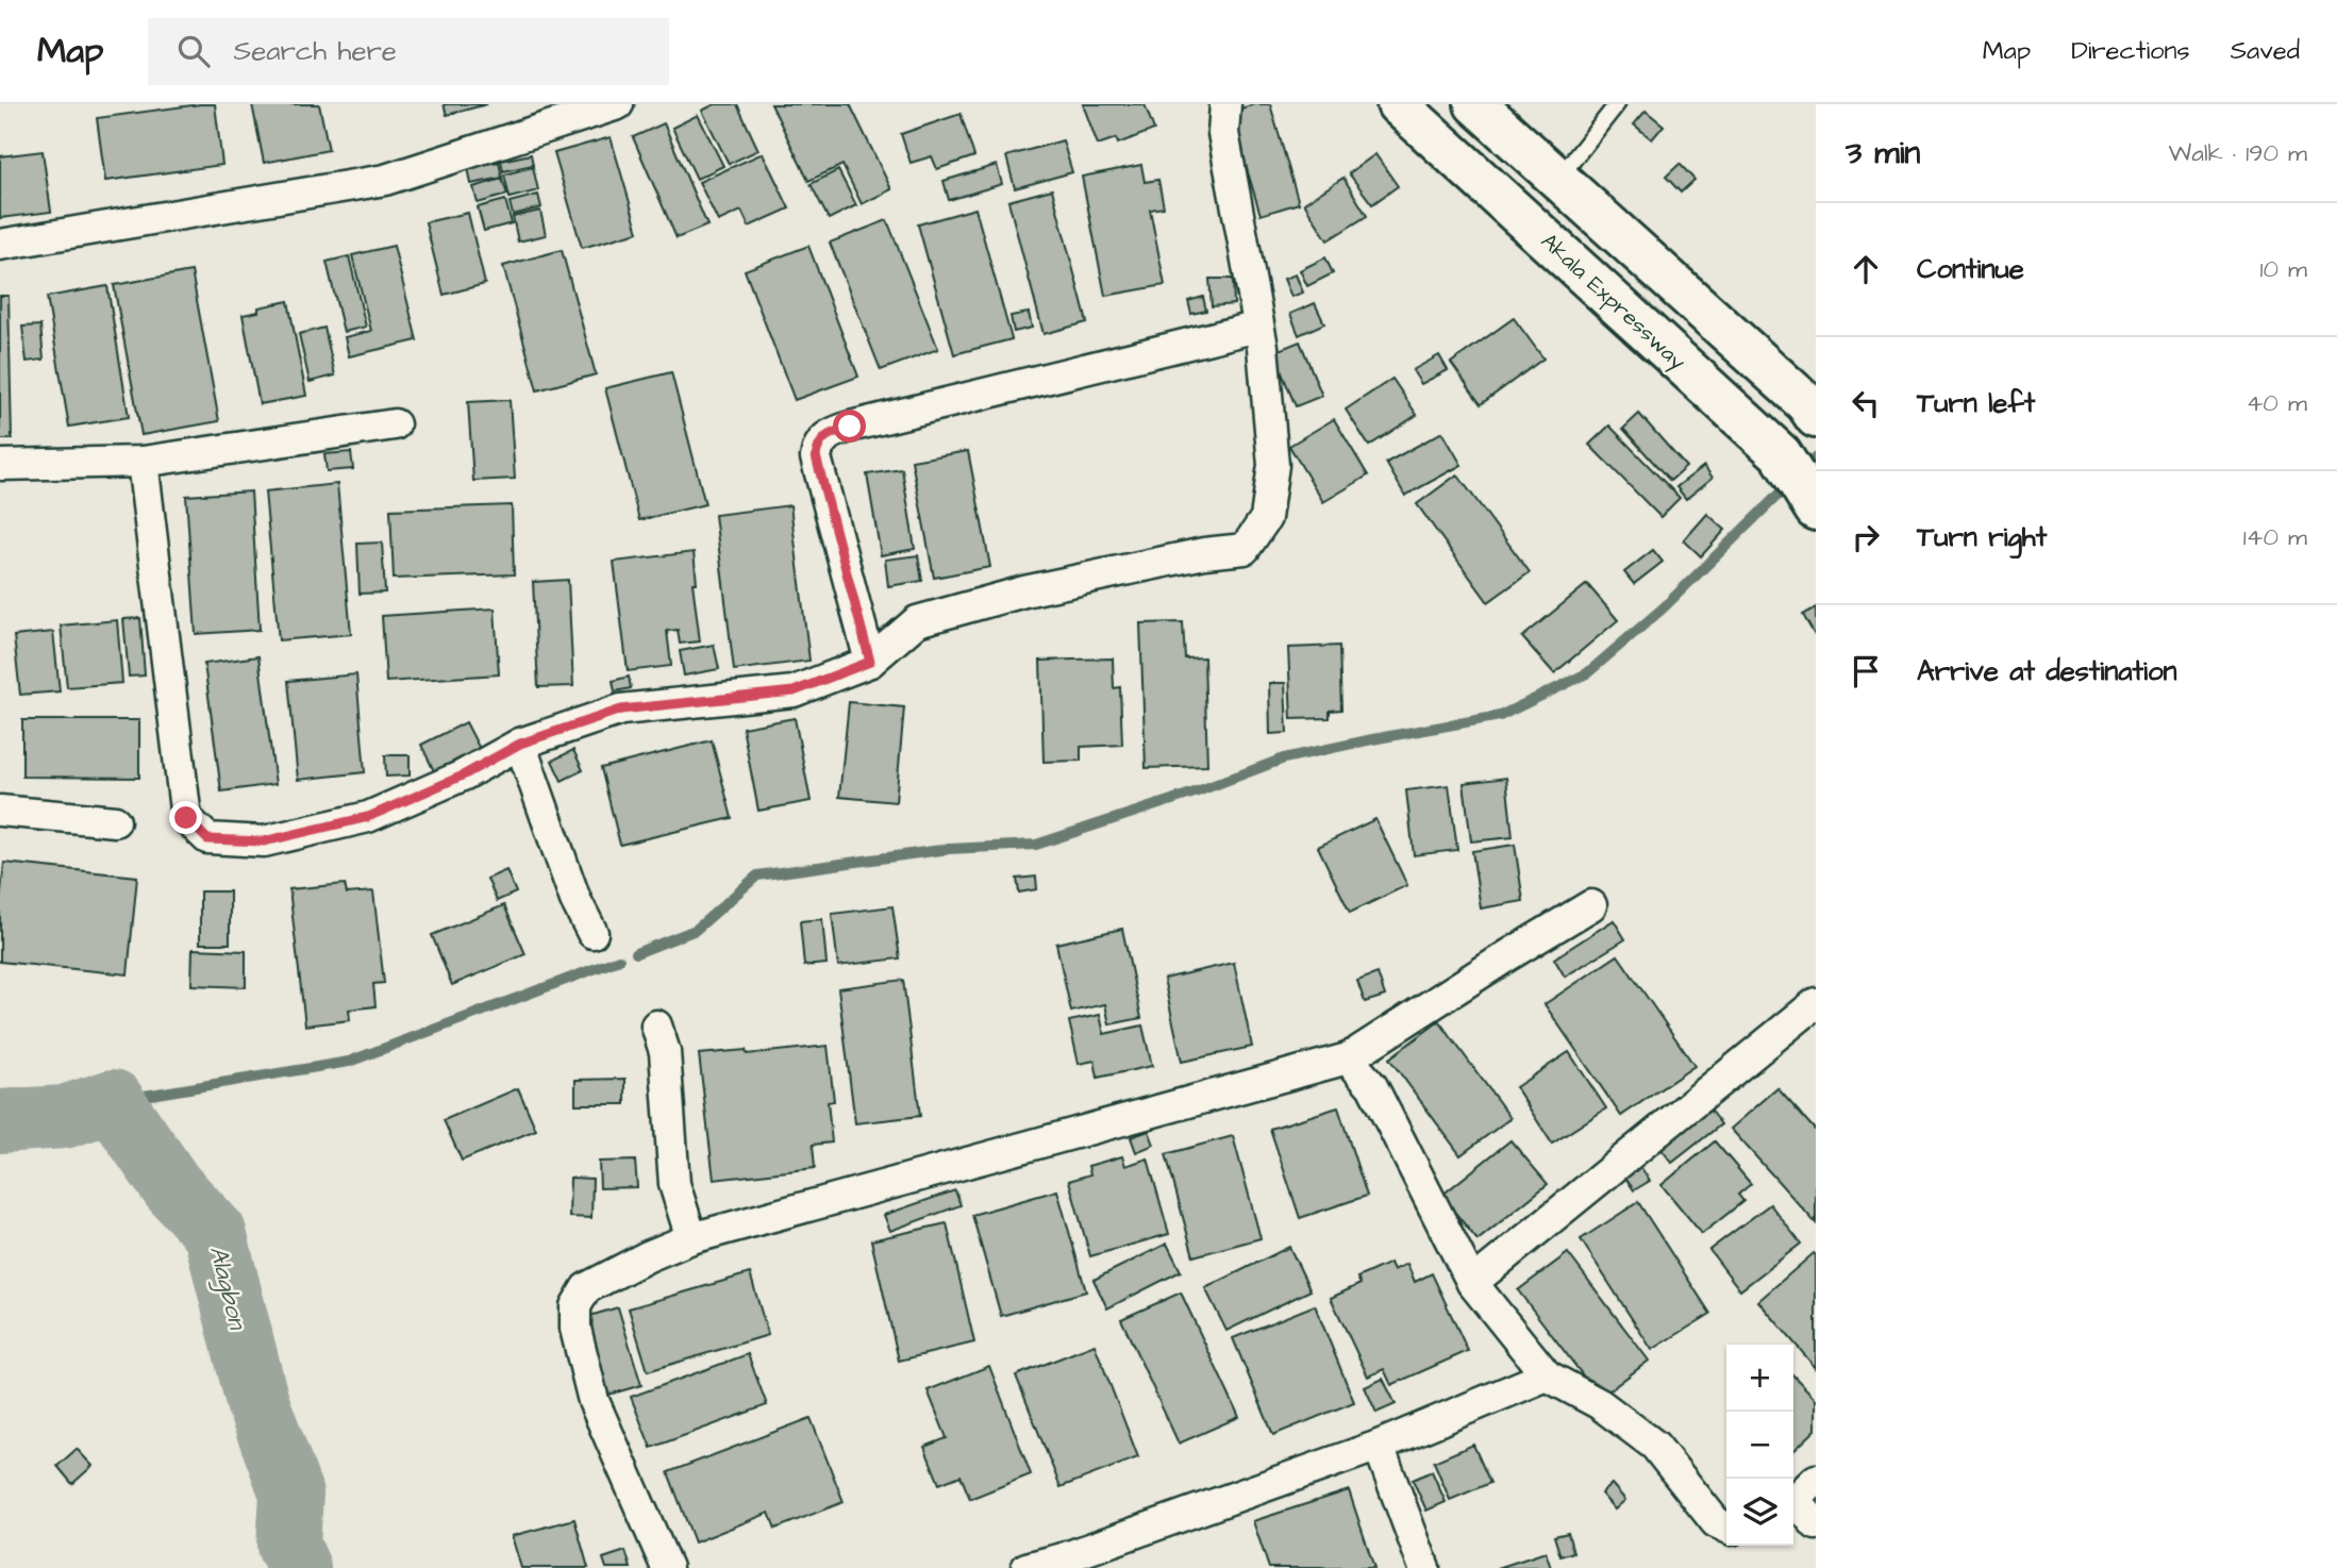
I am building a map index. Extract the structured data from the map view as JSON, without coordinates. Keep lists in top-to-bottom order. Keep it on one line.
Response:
{"streets":{"main road":["Akala Expressway"]},"water":["Alagbon"],"page":{"header":"Map","search":"Search here","nav":["Map","Directions","Saved"],"heading":["3 min","Walk · 190 m"],"list":[["Continue","10 m"],["Turn left","40 m"],["Turn right","140 m"],"Arrive at destination"],"map_buttons":["+","−"]}}
